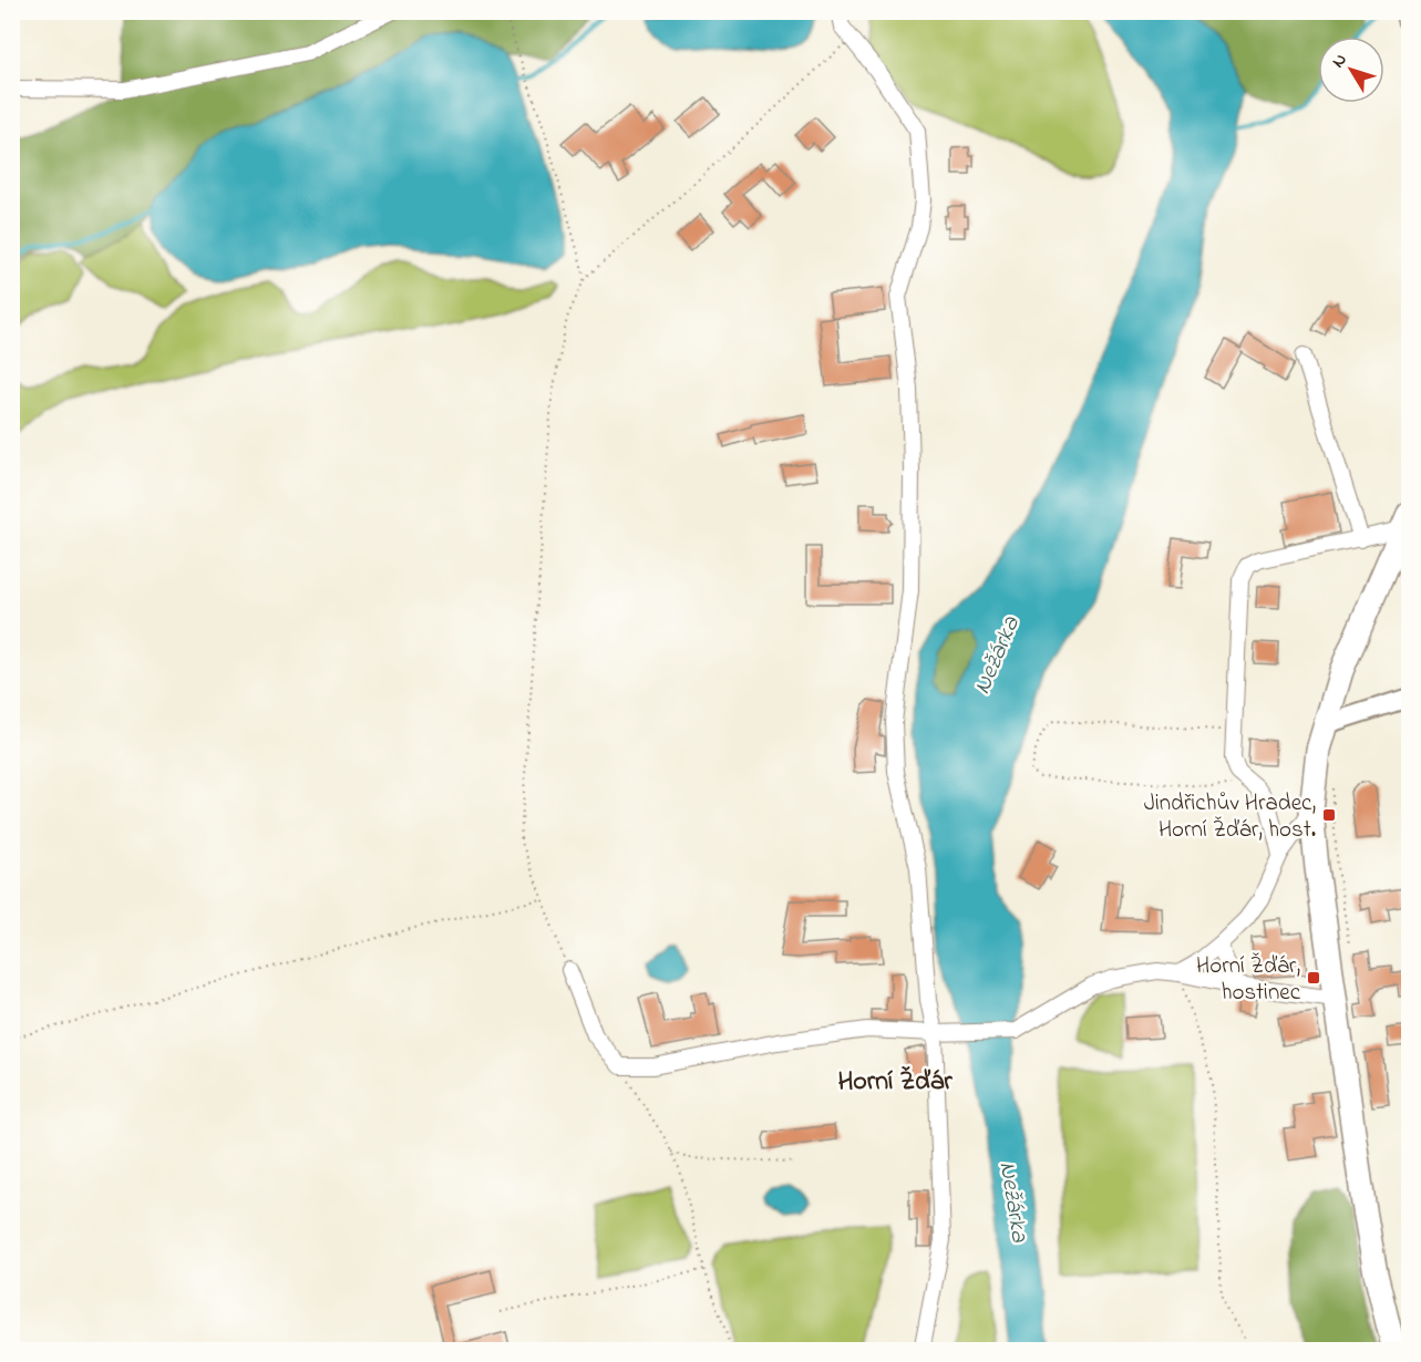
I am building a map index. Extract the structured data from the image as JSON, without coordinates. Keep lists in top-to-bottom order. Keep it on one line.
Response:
{"districts":["Horní Žďár"],"water":["Nežárka"],"places":{"transit":["Jindřichův Hradec, Horní Žďár, host.","Horní Žďár, hostinec"]},"north":"top left"}
